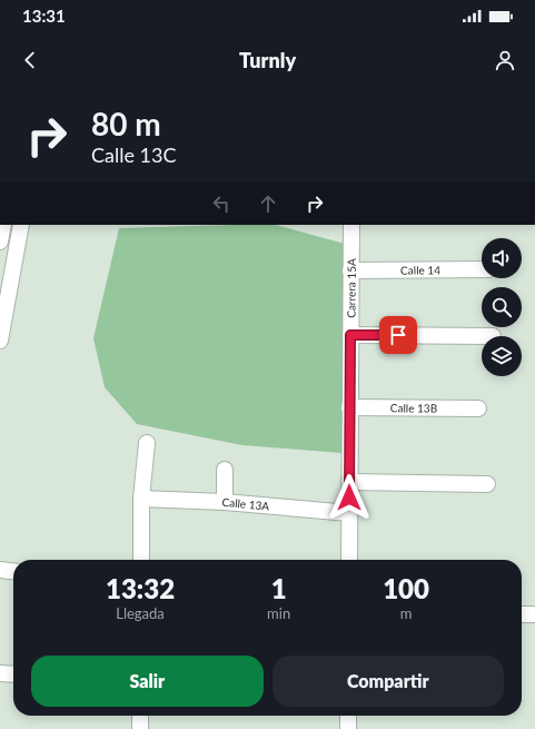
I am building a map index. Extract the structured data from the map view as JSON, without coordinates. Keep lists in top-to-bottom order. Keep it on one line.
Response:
{"streets":{"street":["Calle 14","Carrera 15A","Calle 13B","Calle 13A"]},"crossings":[["Calle 14","Carrera 15A"],["Carrera 15A","Calle 13B"],["Carrera 15A","Calle 13A"]],"page":{"status":"13:31","header":"Turnly","turn":["80 m","Calle 13C"],"eta":["13:32","Llegada","1","min","100","m"],"buttons":["Salir","Compartir"]}}
